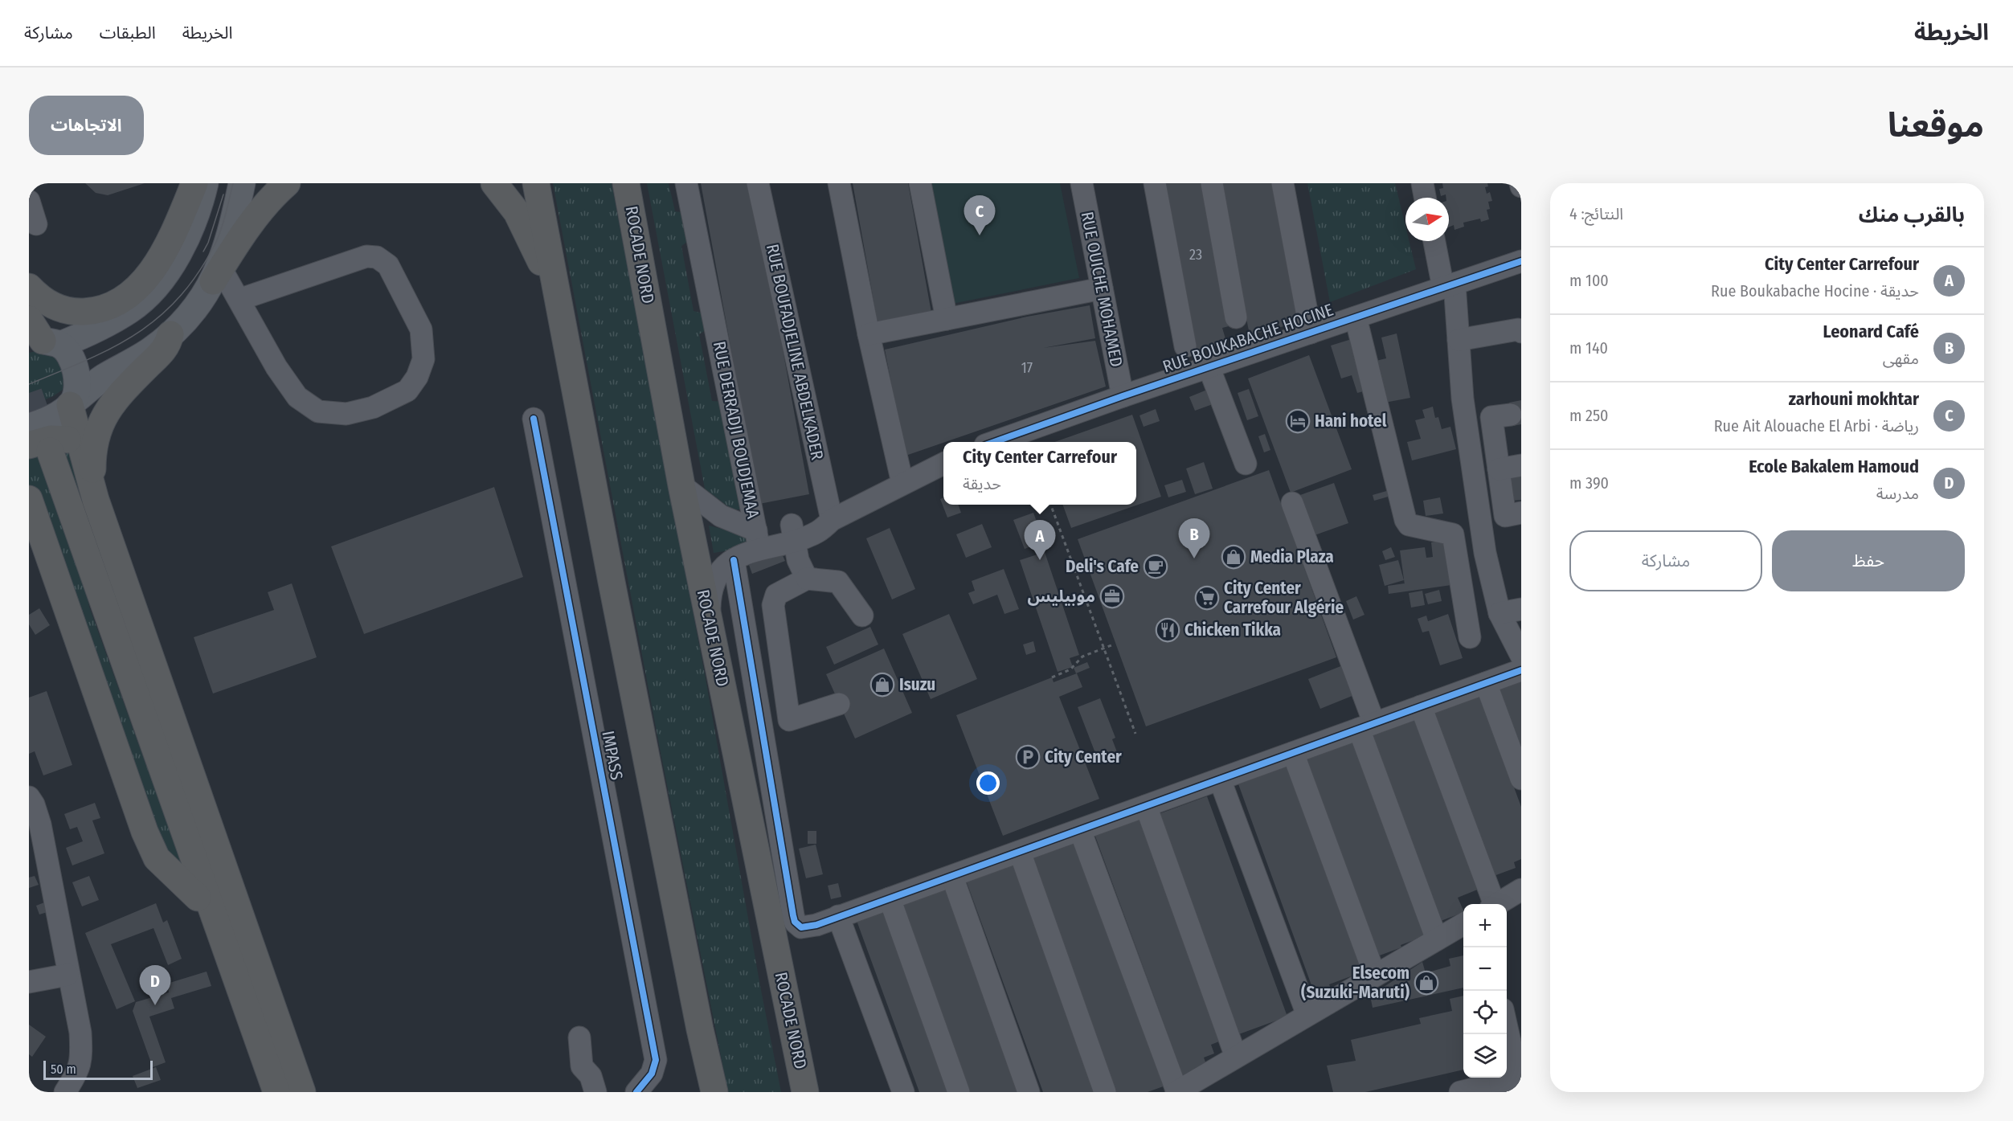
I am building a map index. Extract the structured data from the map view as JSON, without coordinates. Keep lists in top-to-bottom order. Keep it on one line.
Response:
{"streets":{"highway":["ROCADE NORD"],"street":["RUE OUICHE MOHAMED","RUE BOUKABACHE HOCINE","RUE BOUFADJELINE ABDELKADER","RUE DERRADJI BOUDJEMAA","IMPASS"]},"crossings":[["RUE OUICHE MOHAMED","RUE BOUKABACHE HOCINE"],["RUE BOUFADJELINE ABDELKADER","RUE DERRADJI BOUDJEMAA"]],"places":{"hotel":["Hani hotel"],"shop":["Media Plaza","Isuzu","Elsecom (Suzuki-Maruti)"],"cafe":["Deli's Cafe"],"office":["موبيليس"],"supermarket":["City Center Carrefour Algérie"],"restaurant":["Chicken Tikka"],"parking":["City Center"]},"house_numbers":["23","17"],"scale_bar":"50 m","north":"right","page":{"header":"الخريطة","nav":["الخريطة","الطبقات","مشاركة"],"title":"موقعنا","buttons":["الاتجاهات",["حفظ","مشاركة"]],"heading":["بالقرب منك","النتائج: 4"],"pins":["C","B","A","D"],"list":[{"mark":"A","name":"City Center Carrefour","note":"حديقة · Rue Boukabache Hocine","value":"100 m"},{"mark":"B","name":"Leonard Café","note":"مقهى","value":"140 m"},{"mark":"C","name":"zarhouni mokhtar","note":"رياضة · Rue Ait Alouache El Arbi","value":"250 m"},{"mark":"D","name":"Ecole Bakalem Hamoud","note":"مدرسة","value":"390 m"}],"popup":["City Center Carrefour","حديقة"],"map_buttons":["+","−"],"scale":"50 m"}}
